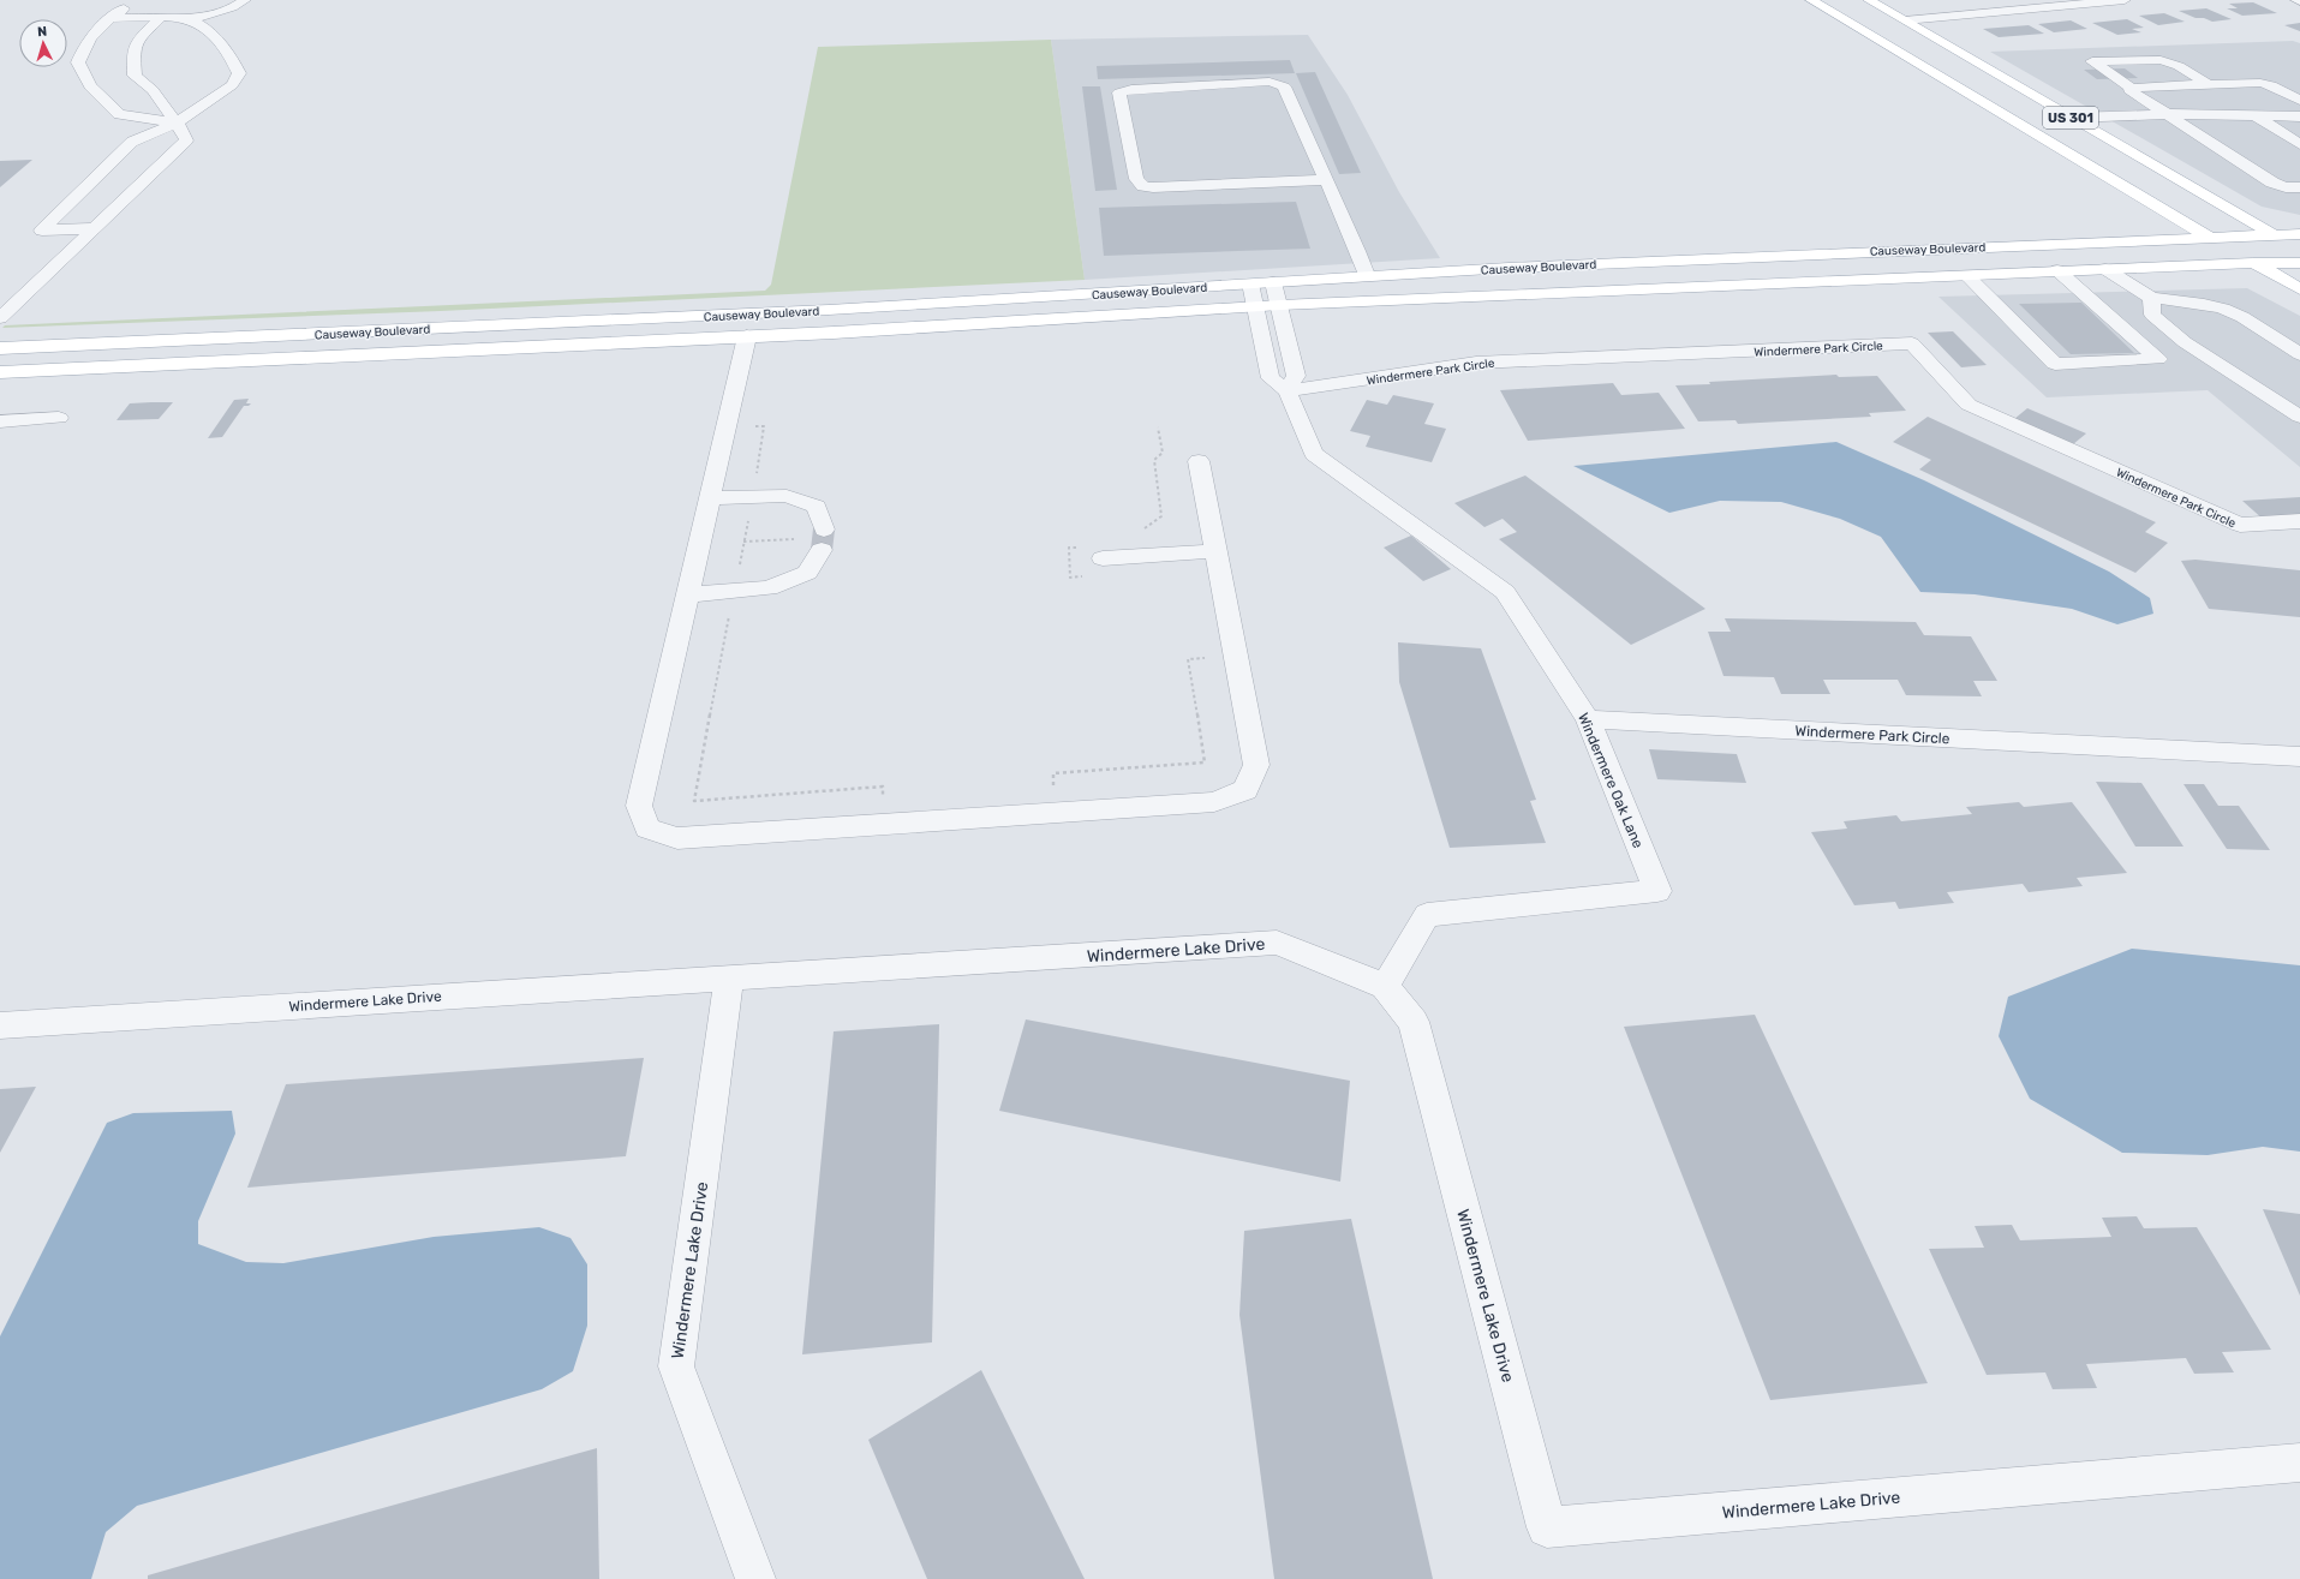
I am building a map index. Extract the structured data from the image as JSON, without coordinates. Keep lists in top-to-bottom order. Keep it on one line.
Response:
{"streets":{"main road":["US 301","Causeway Boulevard"],"street":["Windermere Park Circle","Windermere Oak Lane","Windermere Lake Drive"]},"crossings":[["US 301","Causeway Boulevard"],["Causeway Boulevard","Windermere Oak Lane"],["Windermere Park Circle","Windermere Oak Lane"],["Windermere Oak Lane","Windermere Lake Drive"]],"north":"top"}
